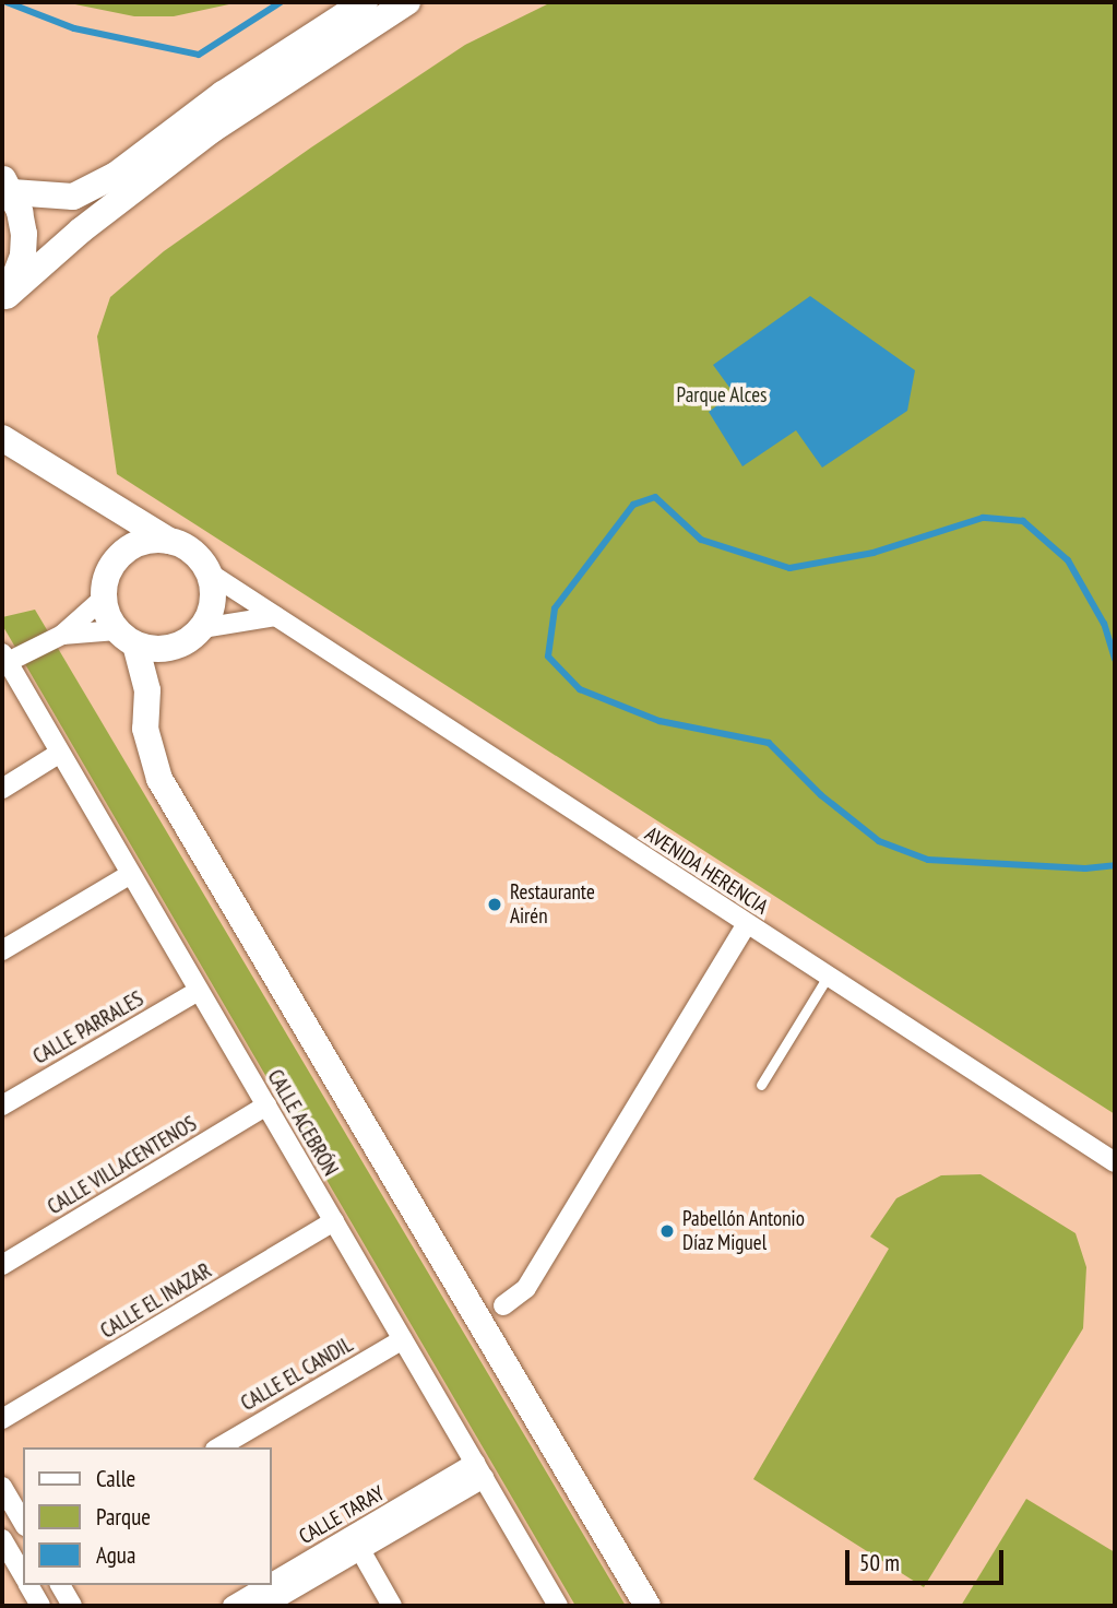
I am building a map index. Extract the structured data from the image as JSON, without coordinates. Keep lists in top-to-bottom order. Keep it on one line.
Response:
{"streets":{"street":["AVENIDA HERENCIA","CALLE PARRALES","CALLE ACEBRÓN","CALLE VILLACENTENOS","CALLE EL INAZAR","CALLE EL CANDIL","CALLE TARAY"]},"crossings":[["CALLE PARRALES","CALLE ACEBRÓN"],["CALLE ACEBRÓN","CALLE VILLACENTENOS"],["CALLE ACEBRÓN","CALLE EL INAZAR"],["CALLE ACEBRÓN","CALLE EL CANDIL"],["CALLE ACEBRÓN","CALLE TARAY"]],"parks":["Parque Alces"],"places":["Restaurante Airén","Pabellón Antonio Díaz Miguel"],"legend":["Calle","Parque","Agua"],"scale_bar":"50 m"}
